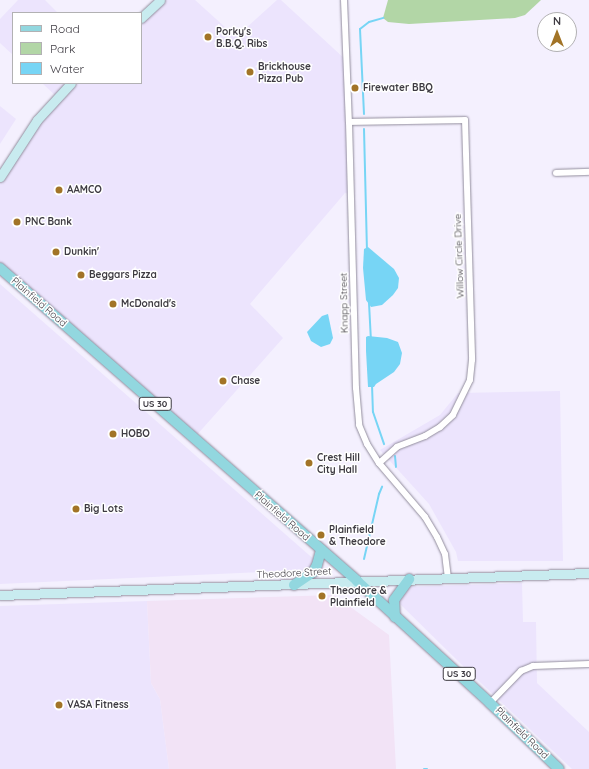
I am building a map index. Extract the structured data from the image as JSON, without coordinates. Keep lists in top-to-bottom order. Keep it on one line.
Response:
{"streets":{"main road":["Plainfield Road","US 30","Theodore Street"],"street":["Willow Circle Drive","Knapp Street"]},"crossings":[["Willow Circle Drive","Knapp Street"],["Plainfield Road","Theodore Street"],["Knapp Street","Theodore Street"]],"places":["Porky's B.B.Q. Ribs","Brickhouse Pizza Pub","Firewater BBQ","AAMCO","PNC Bank","Dunkin'","Beggars Pizza","McDonald's","Chase","HOBO","Crest Hill City Hall","Big Lots","Plainfield & Theodore","Theodore & Plainfield","VASA Fitness"],"legend":["Road","Park","Water"],"north":"top"}
